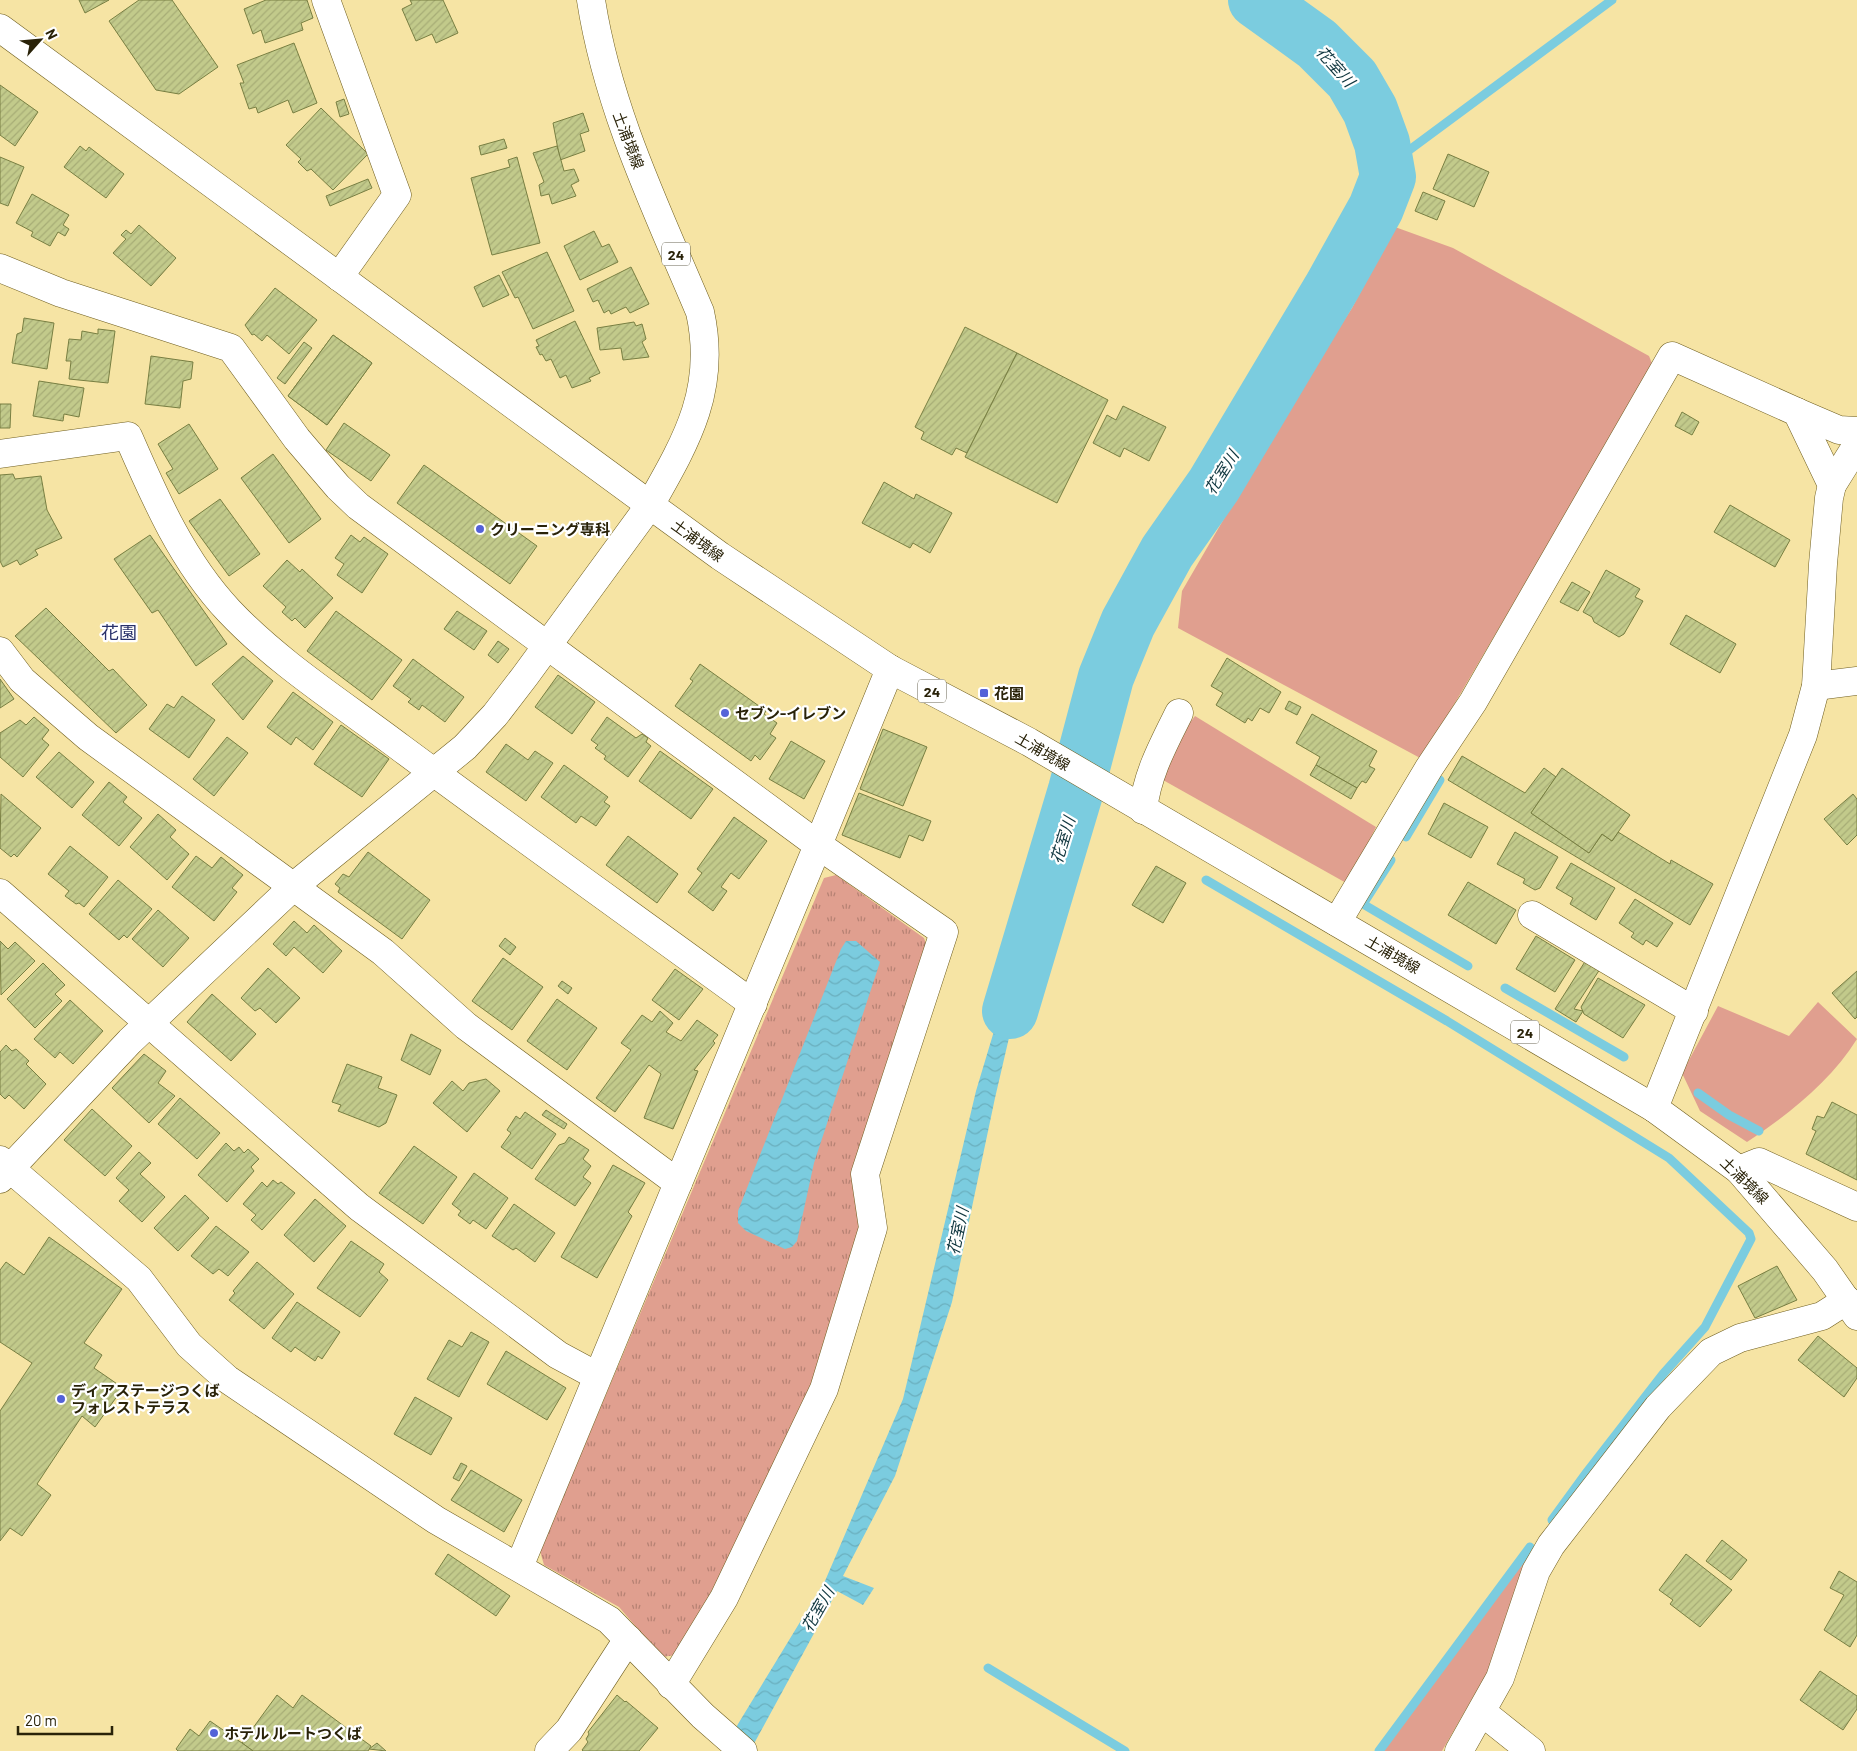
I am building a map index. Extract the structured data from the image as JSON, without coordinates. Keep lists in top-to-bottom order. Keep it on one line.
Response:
{"streets":{"street":["土浦境線","24"]},"districts":["花園"],"water":["花室川"],"places":{"other":["クリーニング専科","セブン-イレブン","ディアステージつくば フォレストテラス","ホテル ルートつくば"],"transit":["花園"]},"scale_bar":"20 m","north":"top right"}
